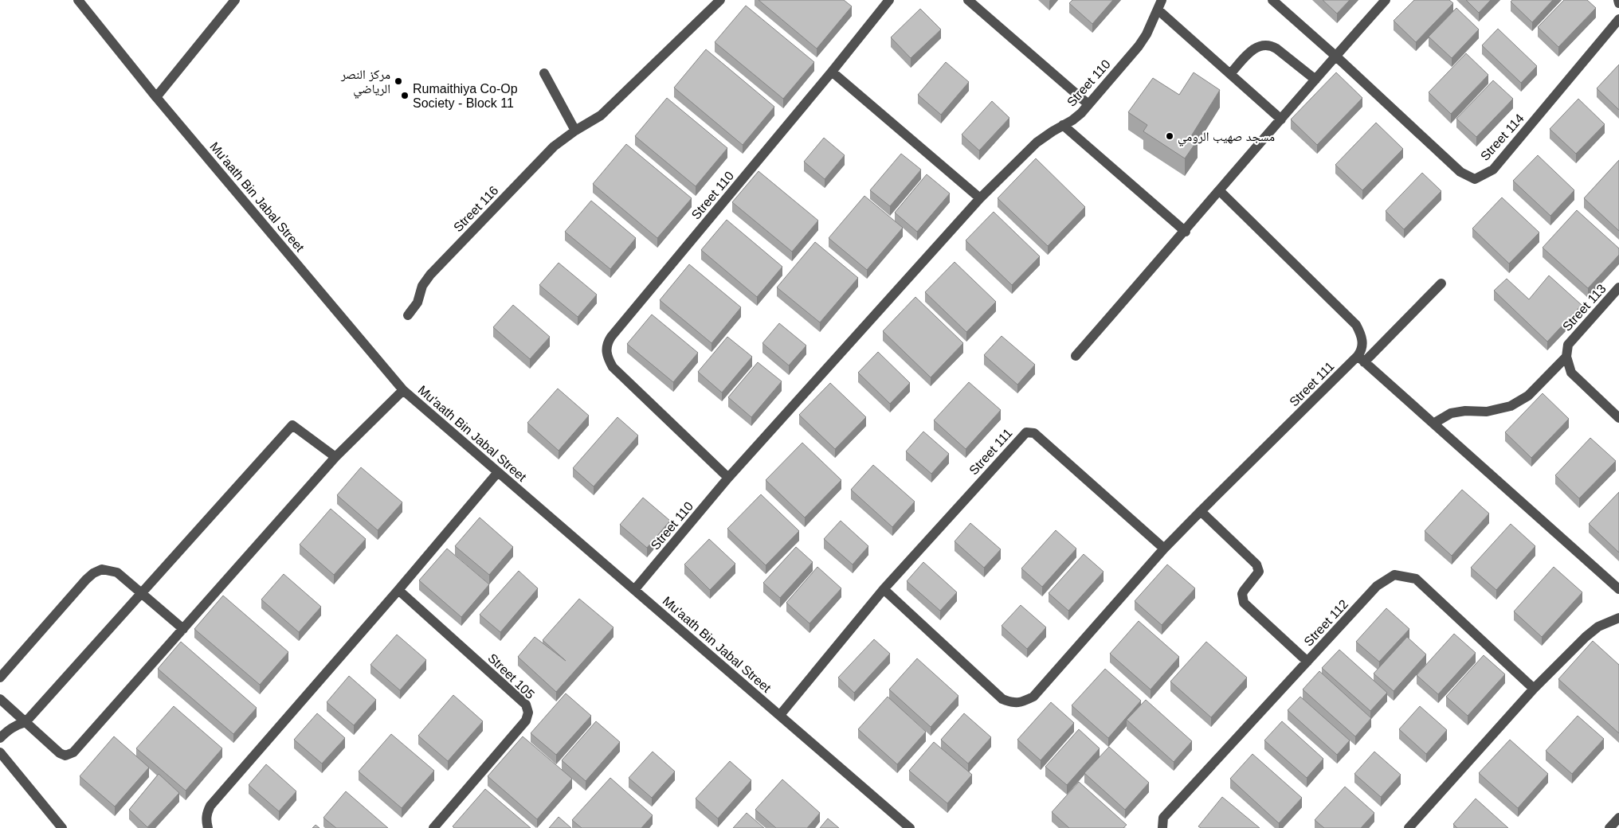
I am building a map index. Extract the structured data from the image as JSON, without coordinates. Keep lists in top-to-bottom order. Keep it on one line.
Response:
{"streets":{"street":["Street 110","Street 114","Mu'aath Bin Jabal Street","Street 116","Street 113","Street 111","Street 112","Street 105"]},"crossings":[["Street 110","Mu'aath Bin Jabal Street"],["Mu'aath Bin Jabal Street","Street 111"]],"places":["مركز النصر الرياضي","Rumaithiya Co-Op Society - Block 11","مسجد صهيب الرومي"]}
